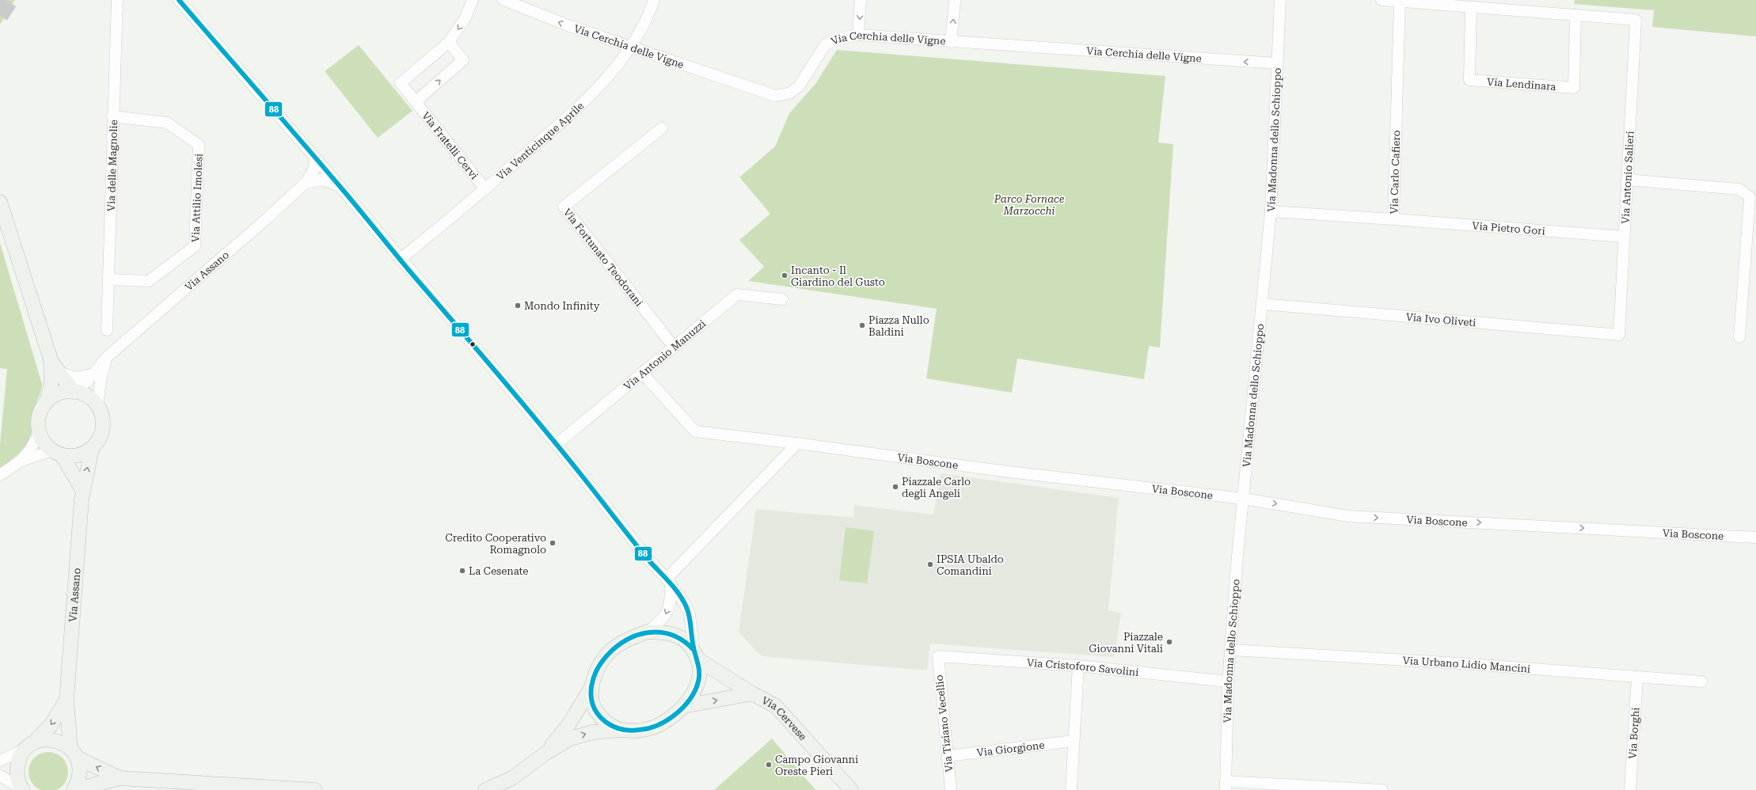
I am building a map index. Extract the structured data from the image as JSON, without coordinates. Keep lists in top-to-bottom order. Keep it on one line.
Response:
{"streets":{"main road":["Via Assano","Via Cervese"],"street":["Via Cerchia delle Vigne","Via Lendinara","Via Madonna dello Schioppo","Via Venticinque Aprile","Via Fratelli Cervi","Via delle Magnolie","Via Carlo Cafiero","Via Antonio Salieri","Via Attilio Imolesi","Via Pietro Gori","Via Fortunato Teodorani","Via Ivo Oliveti","Via Antonio Manuzzi","Via Boscone","Via Urbano Lidio Mancini","Via Cristoforo Savolini","Via Tiziano Vecellio","Via Borghi","Via Giorgione"]},"crossings":[["Via Cerchia delle Vigne","Via Madonna dello Schioppo"],["Via Cerchia delle Vigne","Via Venticinque Aprile"],["Via Lendinara","Via Antonio Salieri"],["Via Madonna dello Schioppo","Via Carlo Cafiero"],["Via Madonna dello Schioppo","Via Ivo Oliveti"],["Via Madonna dello Schioppo","Via Boscone"],["Via Madonna dello Schioppo","Via Urbano Lidio Mancini"],["Via Madonna dello Schioppo","Via Cristoforo Savolini"],["Via Venticinque Aprile","Via Fratelli Cervi"],["Via delle Magnolie","Via Attilio Imolesi"],["Via Carlo Cafiero","Via Pietro Gori"],["Via Antonio Salieri","Via Pietro Gori"],["Via Antonio Salieri","Via Ivo Oliveti"],["Via Fortunato Teodorani","Via Antonio Manuzzi"],["Via Antonio Manuzzi","Via Boscone"],["Via Urbano Lidio Mancini","Via Borghi"],["Via Cristoforo Savolini","Via Tiziano Vecellio"],["Via Tiziano Vecellio","Via Giorgione"]],"one_way":["Via Cerchia delle Vigne","Via Boscone"],"parks":["Parco Fornace Marzocchi"],"places":["Incanto - Il Giardino del Gusto","Mondo Infinity","Piazza Nullo Baldini","Piazzale Carlo degli Angeli","Credito Cooperativo Romagnolo","IPSIA Ubaldo Comandini","La Cesenate","Piazzale Giovanni Vitali","Campo Giovanni Oreste Pieri"],"lines":["transit line 88"]}
